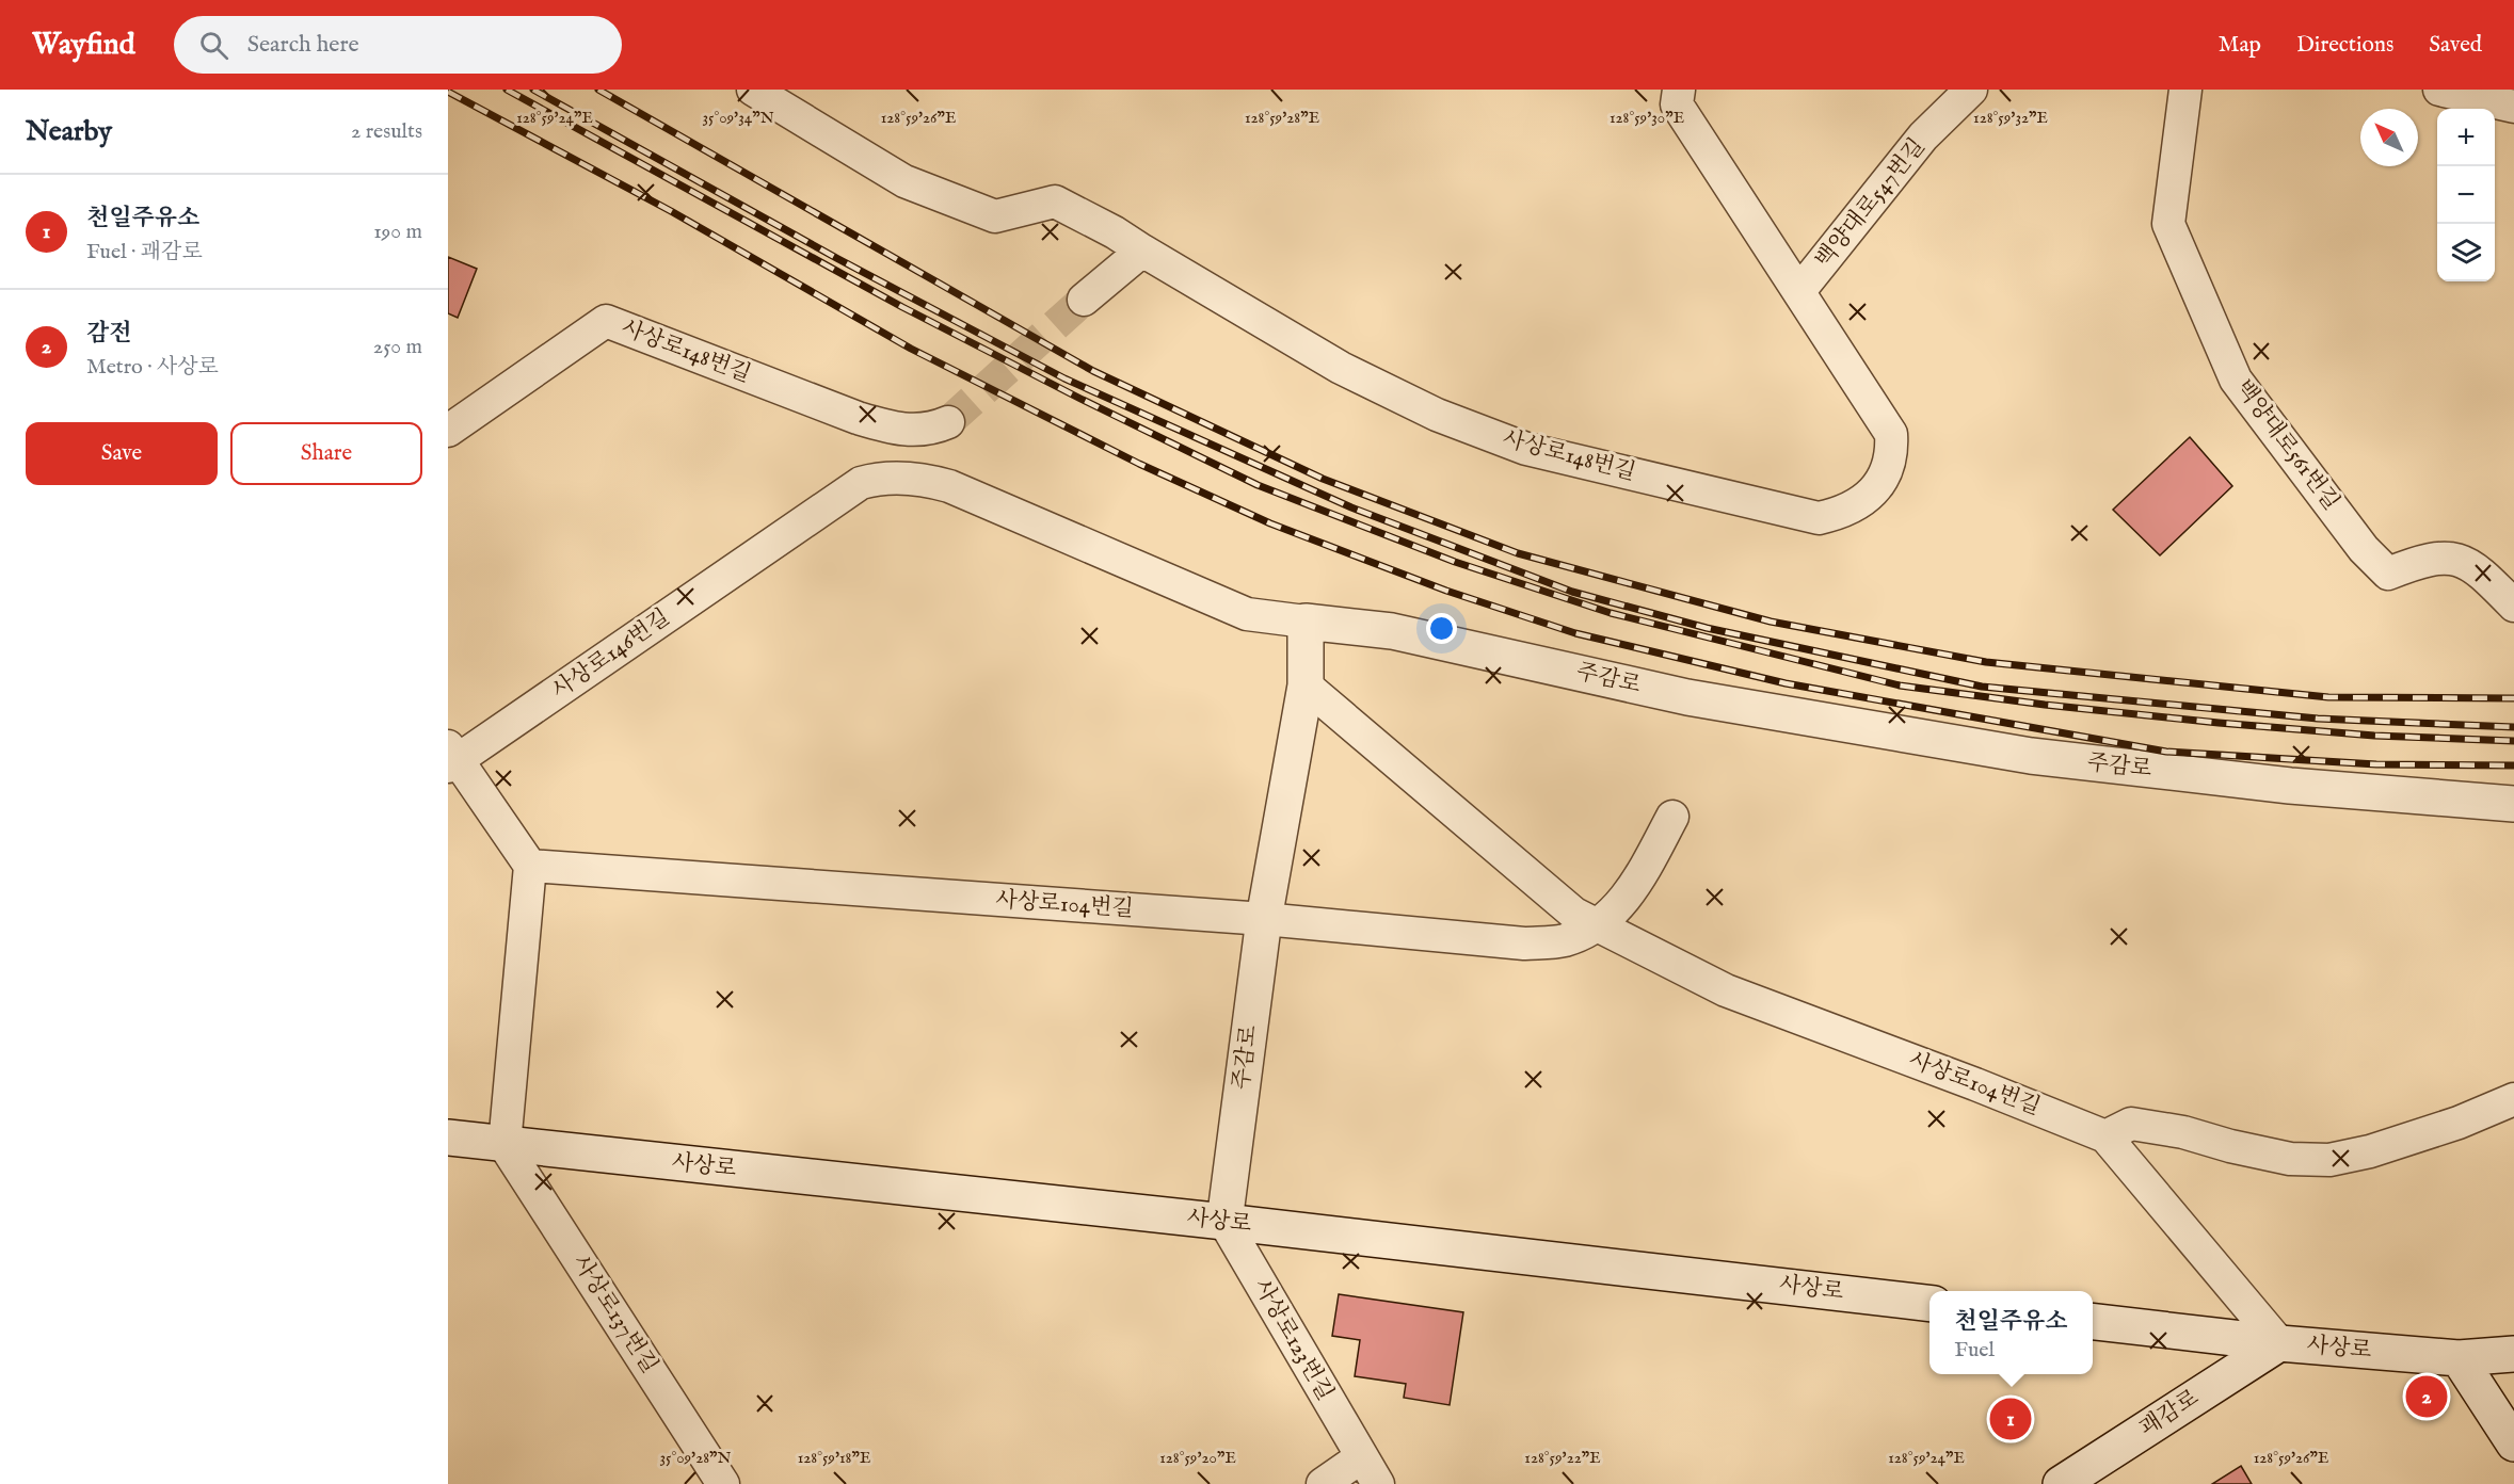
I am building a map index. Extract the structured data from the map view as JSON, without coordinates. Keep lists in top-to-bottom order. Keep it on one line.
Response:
{"streets":{"main road":["주감로","사상로","괘감로"],"street":["백양대로547번길","사상로148번길","백양대로561번길","사상로146번길","사상로104번길","사상로137번길","사상로123번길"]},"crossings":[["백양대로547번길","사상로148번길"],["사상로146번길","주감로"],["주감로","사상로104번길"],["주감로","사상로"],["주감로","사상로123번길"],["사상로104번길","사상로"],["사상로104번길","괘감로"],["사상로","사상로137번길"],["사상로","사상로123번길"],["사상로","괘감로"]],"north":"top left","page":{"header":"Wayfind","search":"Search here","nav":["Map","Directions","Saved"],"heading":["Nearby","2 results"],"map_buttons":["+","−"],"list":[{"mark":"1","name":"천일주유소","note":"Fuel · 괘감로","value":"190 m"},{"mark":"2","name":"감전","note":"Metro · 사상로","value":"250 m"}],"buttons":["Save","Share"],"popup":["천일주유소","Fuel"],"pins":["2","1"]},"coordinates":["128°59'24\"E","128°59'26\"E","128°59'28\"E","128°59'30\"E","128°59'32\"E","35°09'34\"N","35°09'28\"N","128°59'18\"E","128°59'20\"E","128°59'22\"E"]}
